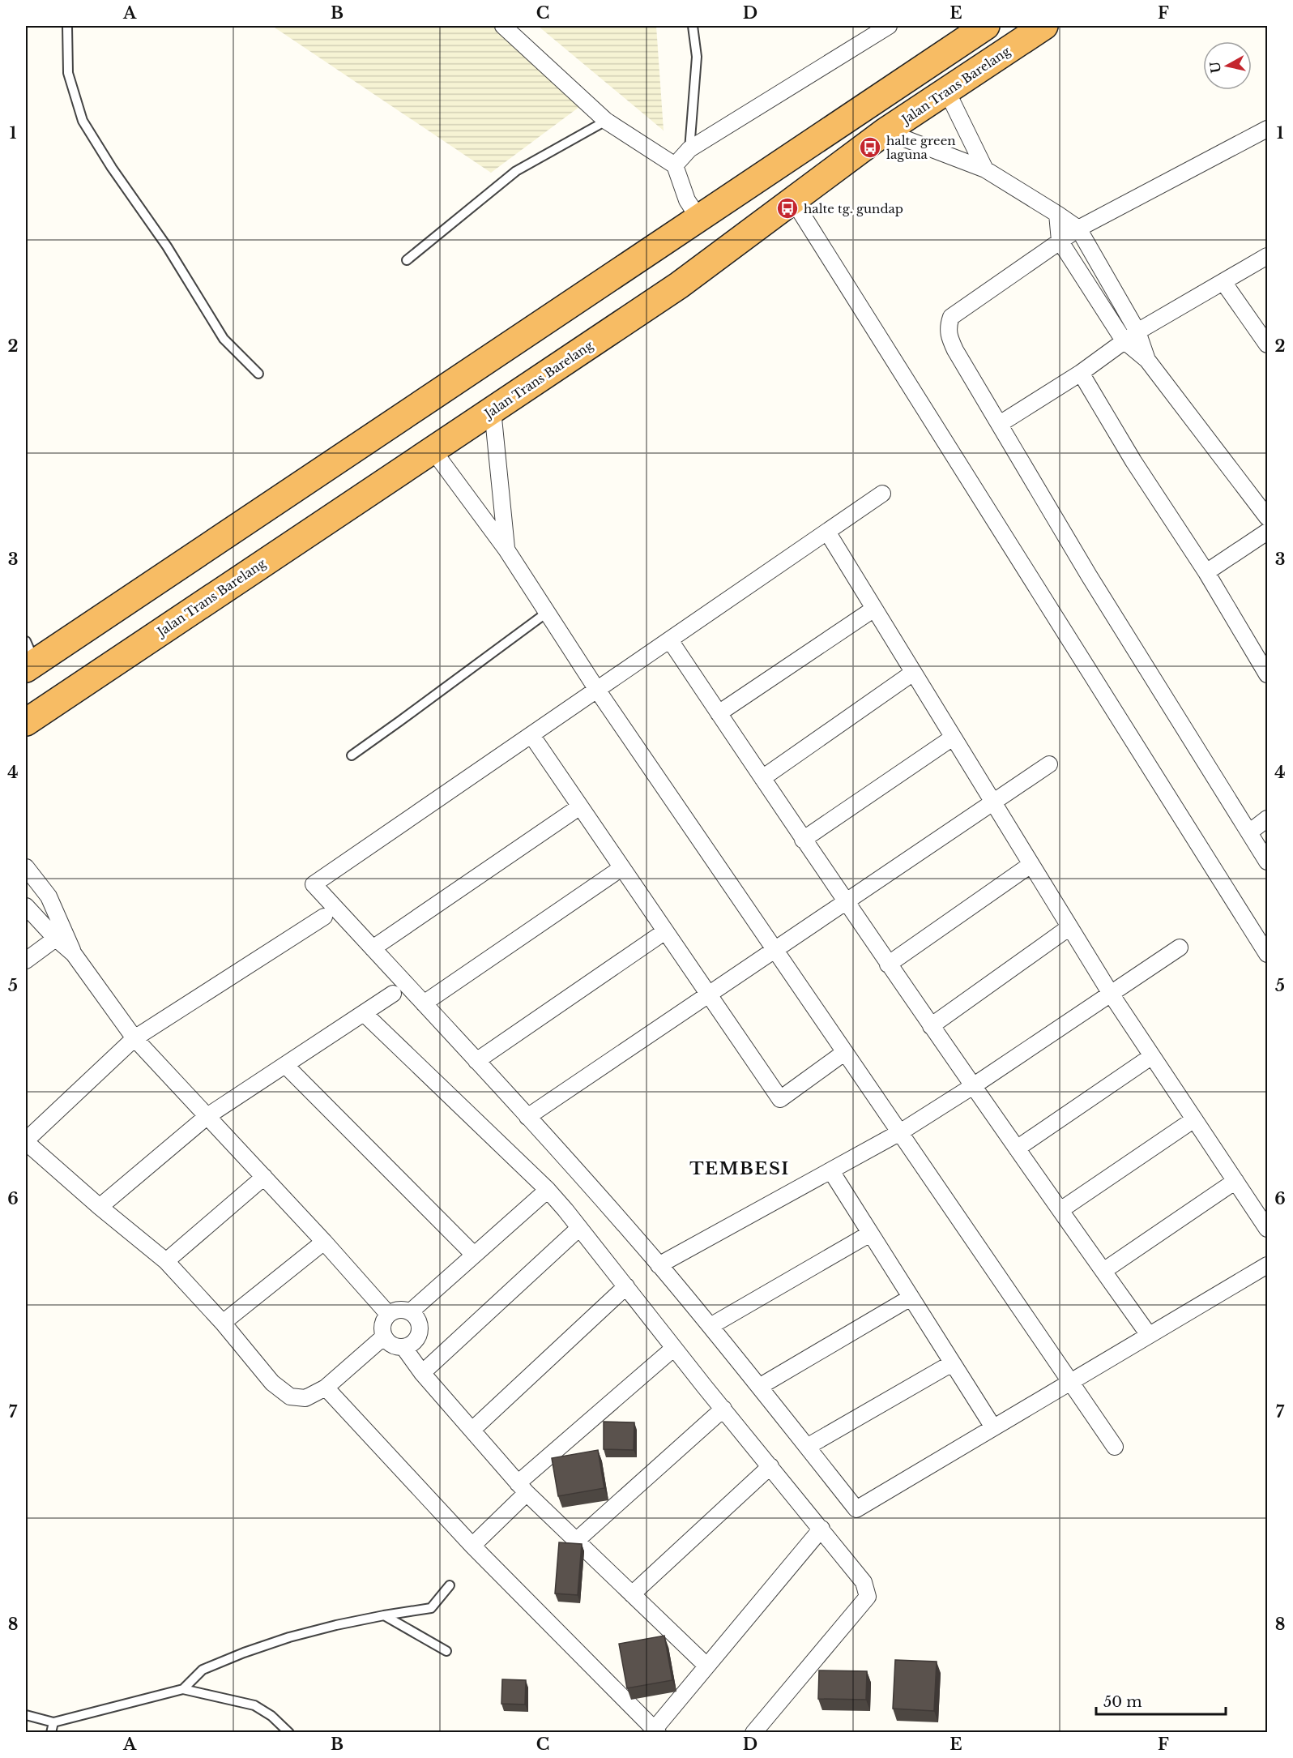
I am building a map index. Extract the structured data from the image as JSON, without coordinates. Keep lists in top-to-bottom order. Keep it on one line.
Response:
{"streets":{"highway":["Jalan Trans Barelang"]},"districts":["TEMBESI"],"places":{"bus stop":["halte green laguna","halte tg. gundap"]},"scale_bar":"50 m","north":"left","grid":{"columns":["A","B","C","D","E","F"],"rows":["1","2","3","4","5","6","7","8"]}}
